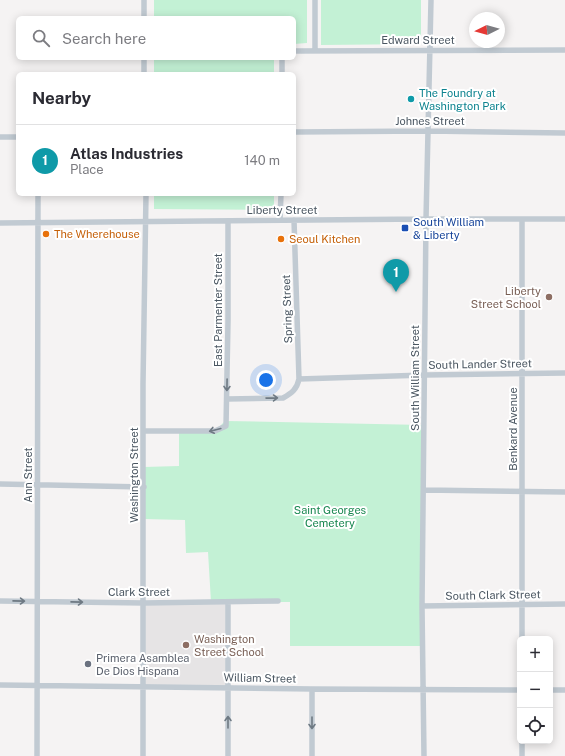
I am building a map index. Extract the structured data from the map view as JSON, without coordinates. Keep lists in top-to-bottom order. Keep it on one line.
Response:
{"streets":{"street":["Edward Street","Johnes Street","Liberty Street","Spring Street","East Parmenter Street","South Lander Street","South William Street","Benkard Avenue","Ann Street","Washington Street","Clark Street","South Clark Street","William Street"]},"crossings":[["Edward Street","South William Street"],["Johnes Street","South William Street"],["Liberty Street","Spring Street"],["Liberty Street","East Parmenter Street"],["Liberty Street","South William Street"],["Liberty Street","Benkard Avenue"],["Liberty Street","Ann Street"],["Liberty Street","Washington Street"],["Spring Street","East Parmenter Street"],["Spring Street","South Lander Street"],["East Parmenter Street","Washington Street"],["South Lander Street","South William Street"],["South Lander Street","Benkard Avenue"],["South William Street","South Clark Street"],["South William Street","William Street"],["Benkard Avenue","South Clark Street"],["Ann Street","Clark Street"],["Ann Street","William Street"],["Washington Street","Clark Street"],["Washington Street","William Street"]],"one_way":["Clark Street"],"parks":["Saint Georges Cemetery"],"places":{"other":["The Foundry at Washington Park","The Wherehouse","Seoul Kitchen","Liberty Street School","Washington Street School","Primera Asamblea De Dios Hispana"],"transit":["South William & Liberty"]},"north":"left","page":{"search":"Search here","heading":"Nearby","list":[{"mark":"1","name":"Atlas Industries","note":"Place","value":"140 m"}],"pins":"1","map_buttons":["+","−"]}}
